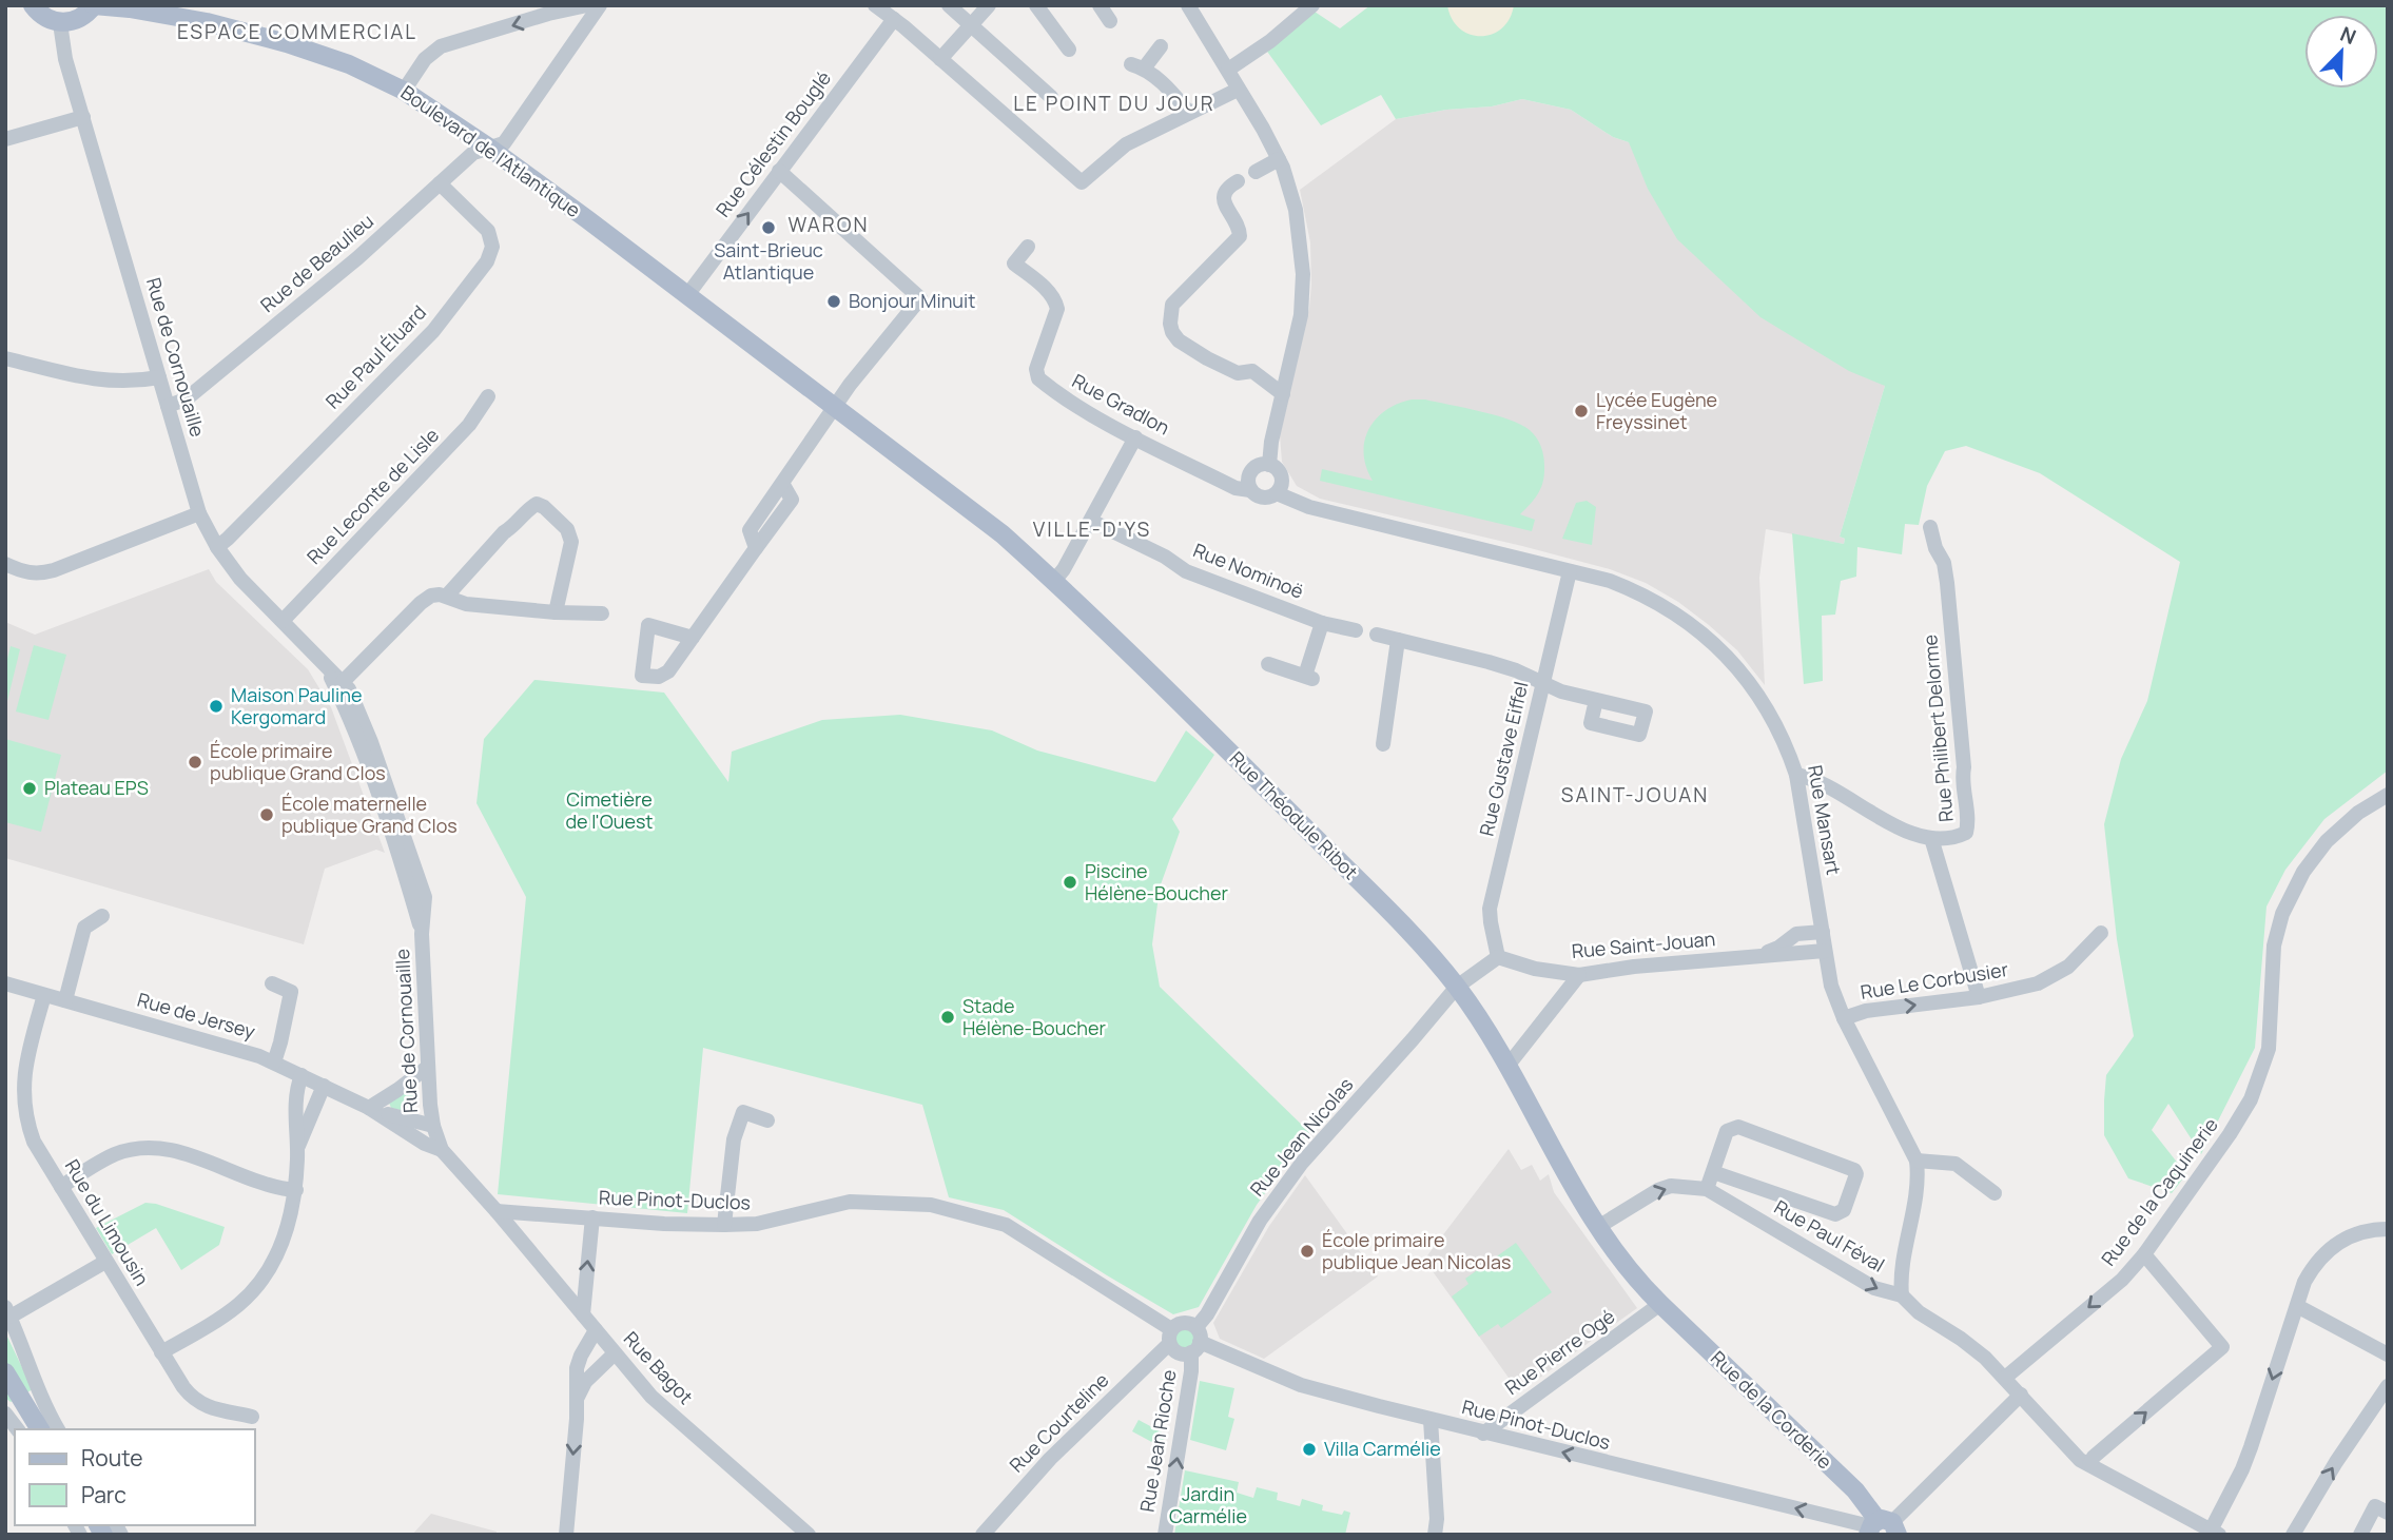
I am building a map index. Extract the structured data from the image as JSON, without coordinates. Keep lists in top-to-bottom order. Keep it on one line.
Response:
{"streets":{"main road":["Boulevard de l'Atlantique","Rue Théodule Ribot","Rue de la Corderie"],"street":["Rue Célestin Bouglé","Rue de Beaulieu","Rue de Cornouaille","Rue Paul Éluard","Rue Gradlon","Rue Leconte de Lisle","Rue Nominoë","Rue Philibert Delorme","Rue Gustave Eiffel","Rue Mansart","Rue Saint-Jouan","Rue Le Corbusier","Rue de Jersey","Rue Jean Nicolas","Rue de la Caquinerie","Rue Pinot-Duclos","Rue du Limousin","Rue Paul Féval","Rue Pierre Ogé","Rue Bagot","Rue Courteline","Rue Jean Rioche"]},"crossings":[["Rue Célestin Bouglé","Boulevard de l'Atlantique"],["Boulevard de l'Atlantique","Rue de Beaulieu"],["Boulevard de l'Atlantique","Rue Théodule Ribot"],["Rue de Beaulieu","Rue de Cornouaille"],["Rue de Beaulieu","Rue Paul Éluard"],["Rue de Cornouaille","Rue Paul Éluard"],["Rue de Cornouaille","Rue Leconte de Lisle"],["Rue de Cornouaille","Rue de Jersey"],["Rue Gradlon","Rue Mansart"],["Rue Philibert Delorme","Rue Mansart"],["Rue Gustave Eiffel","Rue Mansart"],["Rue Gustave Eiffel","Rue Saint-Jouan"],["Rue Théodule Ribot","Rue Jean Nicolas"],["Rue Théodule Ribot","Rue Paul Féval"],["Rue Théodule Ribot","Rue Pierre Ogé"],["Rue Théodule Ribot","Rue de la Corderie"],["Rue Mansart","Rue Saint-Jouan"],["Rue Mansart","Rue Le Corbusier"],["Rue Mansart","Rue Paul Féval"],["Rue de Jersey","Rue Pinot-Duclos"],["Rue de Jersey","Rue du Limousin"],["Rue de Jersey","Rue Bagot"],["Rue Jean Nicolas","Rue Pinot-Duclos"],["Rue Jean Nicolas","Rue Jean Rioche"],["Rue de la Caquinerie","Rue Paul Féval"],["Rue Pinot-Duclos","Rue Pierre Ogé"],["Rue Pinot-Duclos","Rue Bagot"],["Rue Pinot-Duclos","Rue de la Corderie"],["Rue Pinot-Duclos","Rue Courteline"],["Rue Pinot-Duclos","Rue Jean Rioche"],["Rue Pierre Ogé","Rue de la Corderie"]],"one_way":["Rue Célestin Bouglé","Rue Le Corbusier","Rue Paul Féval","Rue Jean Rioche"],"districts":["ESPACE COMMERCIAL","LE POINT DU JOUR","WARON","VILLE-D'YS","SAINT-JOUAN"],"parks":["Cimetière de l'Ouest","Jardin Carmélie"],"places":["Saint-Brieuc Atlantique","Bonjour Minuit","Lycée Eugène Freyssinet","Maison Pauline Kergomard","École primaire publique Grand Clos","Plateau EPS","École maternelle publique Grand Clos","Piscine Hélène-Boucher","Stade Hélène-Boucher","École primaire publique Jean Nicolas","Villa Carmélie"],"legend":["Route","Parc"],"north":"top right"}
